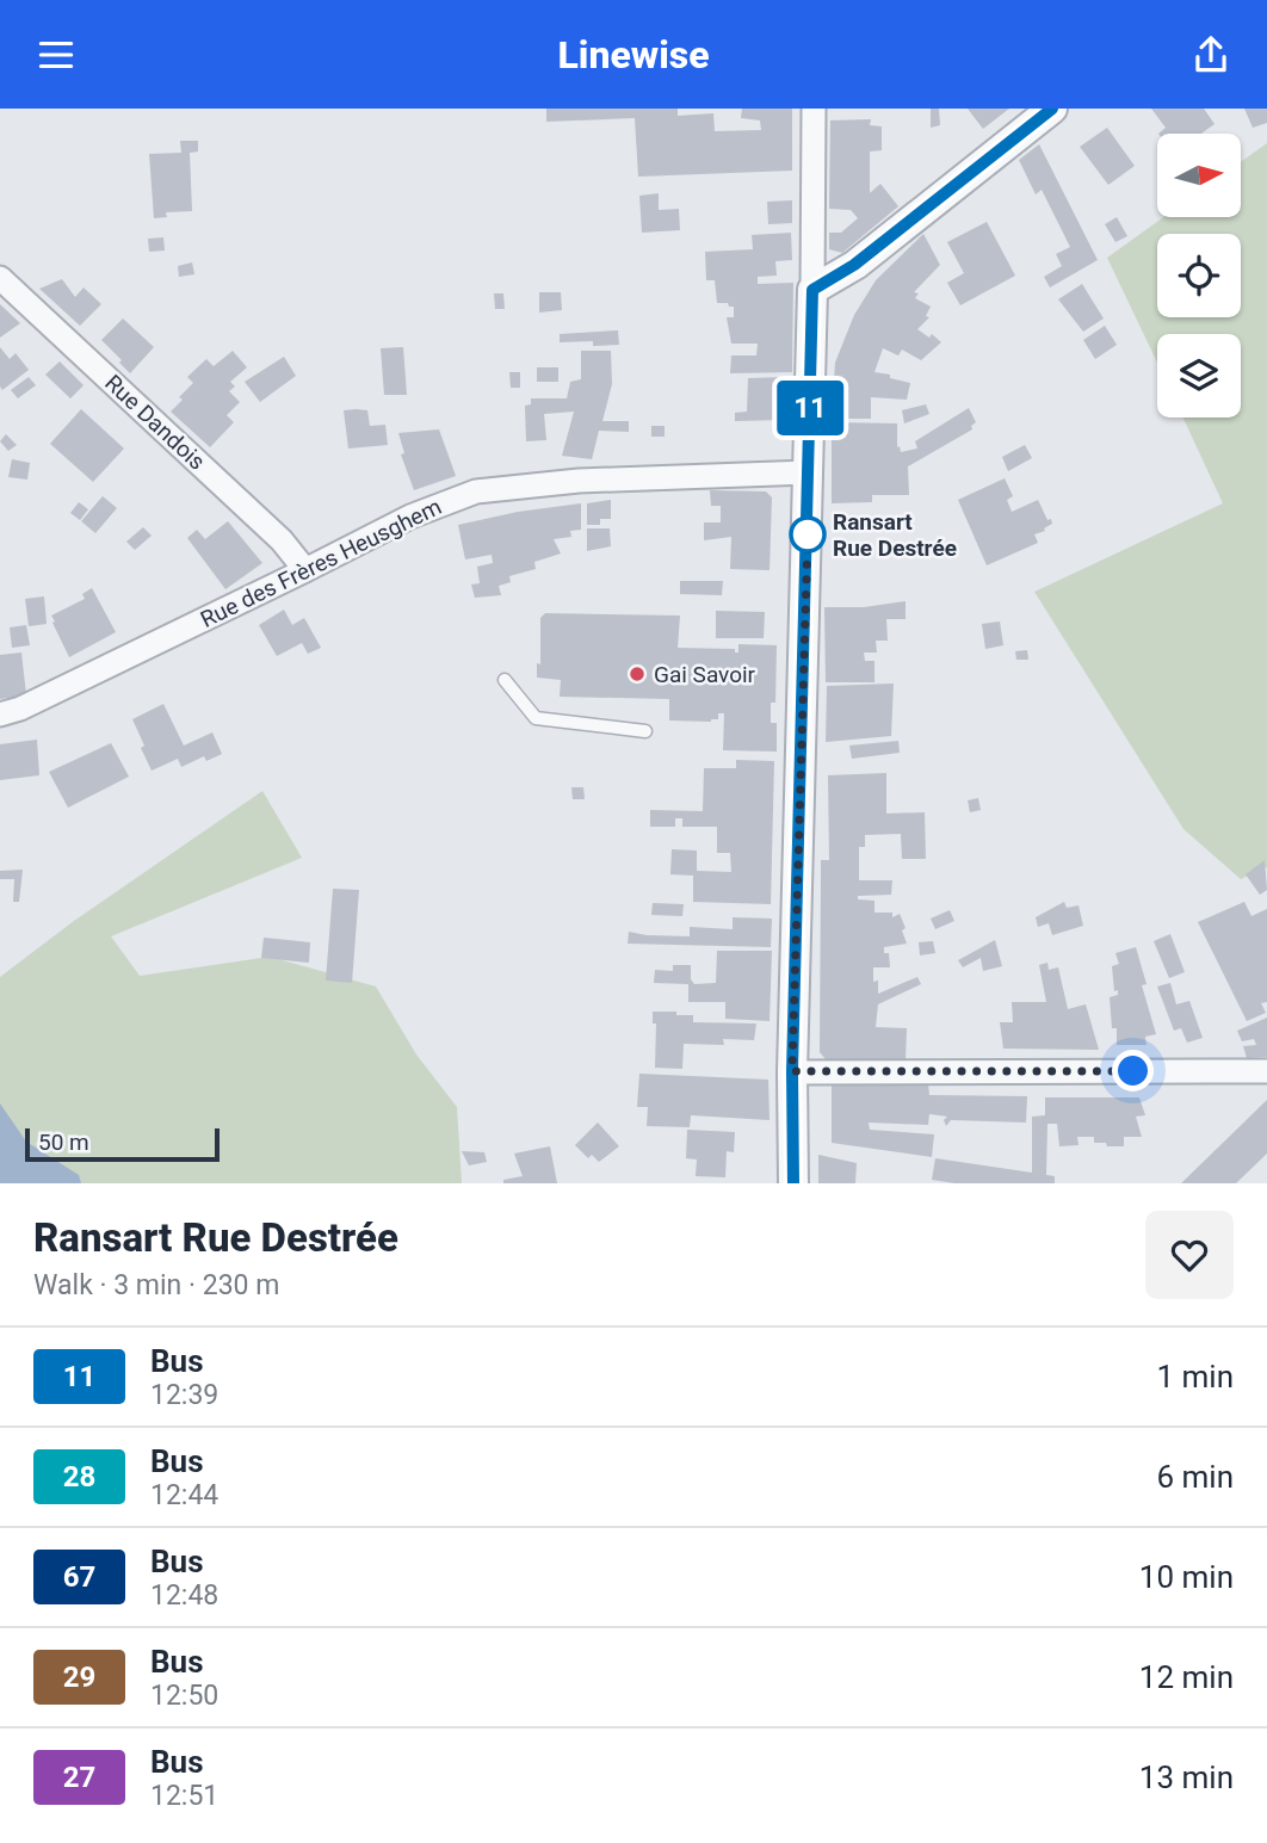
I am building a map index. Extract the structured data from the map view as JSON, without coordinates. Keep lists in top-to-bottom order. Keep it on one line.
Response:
{"streets":{"street":["Rue Dandois","Rue des Frères Heusghem"]},"crossings":[["Rue Dandois","Rue des Frères Heusghem"]],"places":["Ransart Rue Destrée","Gai Savoir"],"lines":["bus line 11"],"scale_bar":"50 m","north":"right","page":{"header":"Linewise","on_map":"11","scale":"50 m","heading":["Ransart Rue Destrée","Walk · 3 min · 230 m"],"list":[{"mark":"11","name":"Bus","note":"12:39","value":"1 min"},{"mark":"28","name":"Bus","note":"12:44","value":"6 min"},{"mark":"67","name":"Bus","note":"12:48","value":"10 min"},{"mark":"29","name":"Bus","note":"12:50","value":"12 min"},{"mark":"27","name":"Bus","note":"12:51","value":"13 min"}]}}
